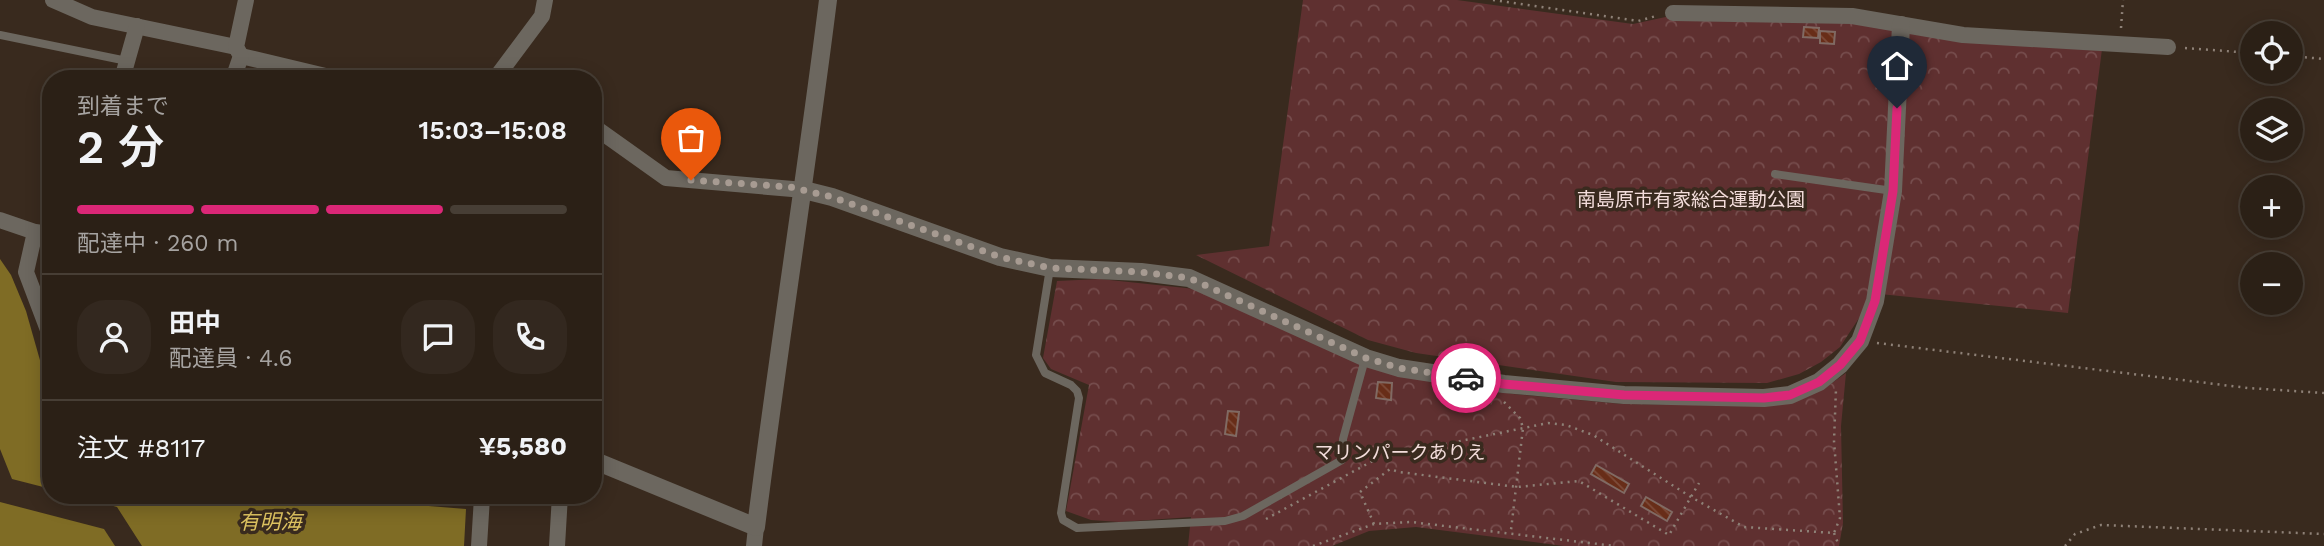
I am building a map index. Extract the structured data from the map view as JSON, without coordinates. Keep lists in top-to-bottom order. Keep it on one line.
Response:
{"water":["有明海"],"parks":["南島原市有家総合運動公園","マリンパークありえ"],"page":{"map_buttons":["+","−"],"heading":["2 分","到着まで","15:03–15:08"],"panel":["田中","配達員 · 4.6","注文 #8117","¥5,580"],"bar":"配達中 · 260 m"}}
